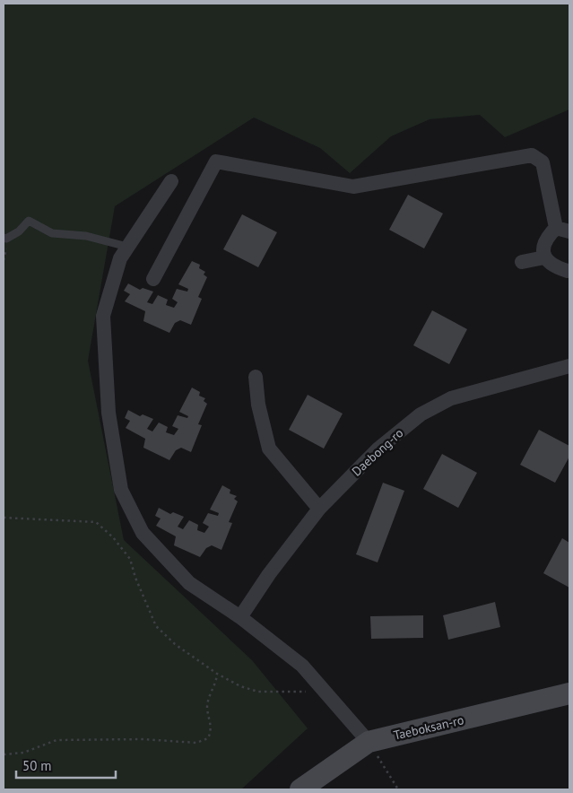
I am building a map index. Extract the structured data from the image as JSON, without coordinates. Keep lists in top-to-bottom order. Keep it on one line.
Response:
{"streets":{"street":["Daebong-ro","Taeboksan-ro"]},"scale_bar":"50 m"}
